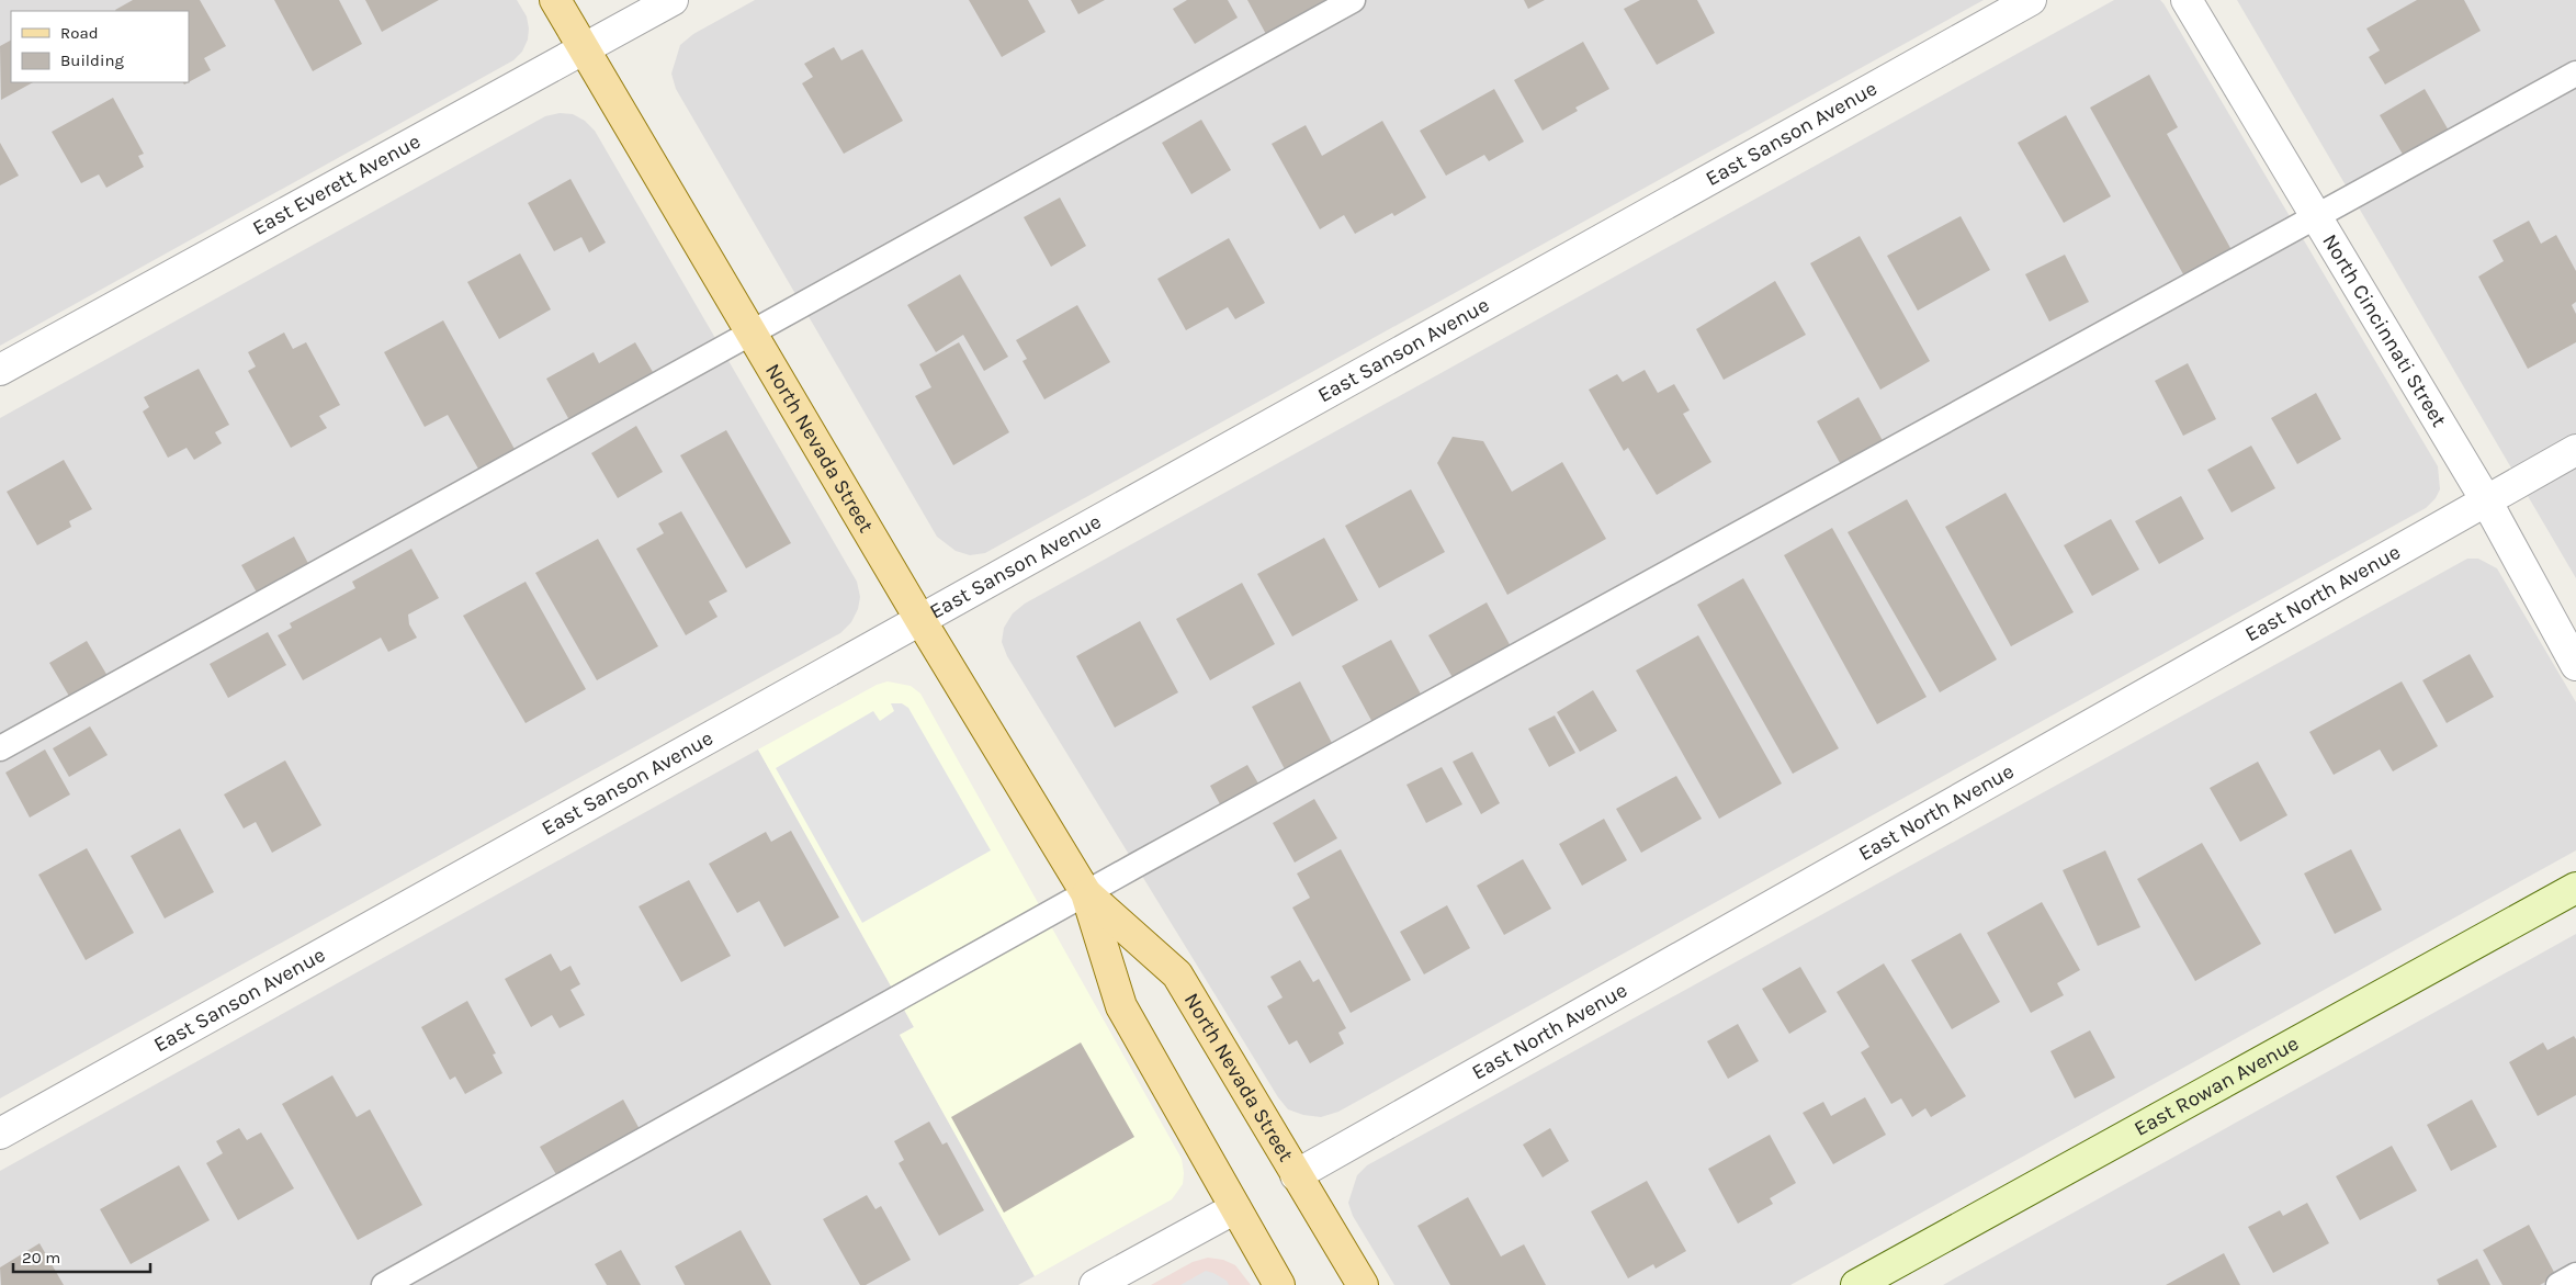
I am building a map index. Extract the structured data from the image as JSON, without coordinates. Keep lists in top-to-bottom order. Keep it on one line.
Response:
{"streets":{"main road":["North Nevada Street"],"street":["East Sanson Avenue","East Everett Avenue","North Cincinnati Street","East North Avenue","East Rowan Avenue"]},"crossings":[["East Sanson Avenue","North Nevada Street"],["East Everett Avenue","North Nevada Street"],["North Cincinnati Street","East North Avenue"],["North Nevada Street","East North Avenue"]],"legend":["Road","Building"],"scale_bar":"20 m"}
